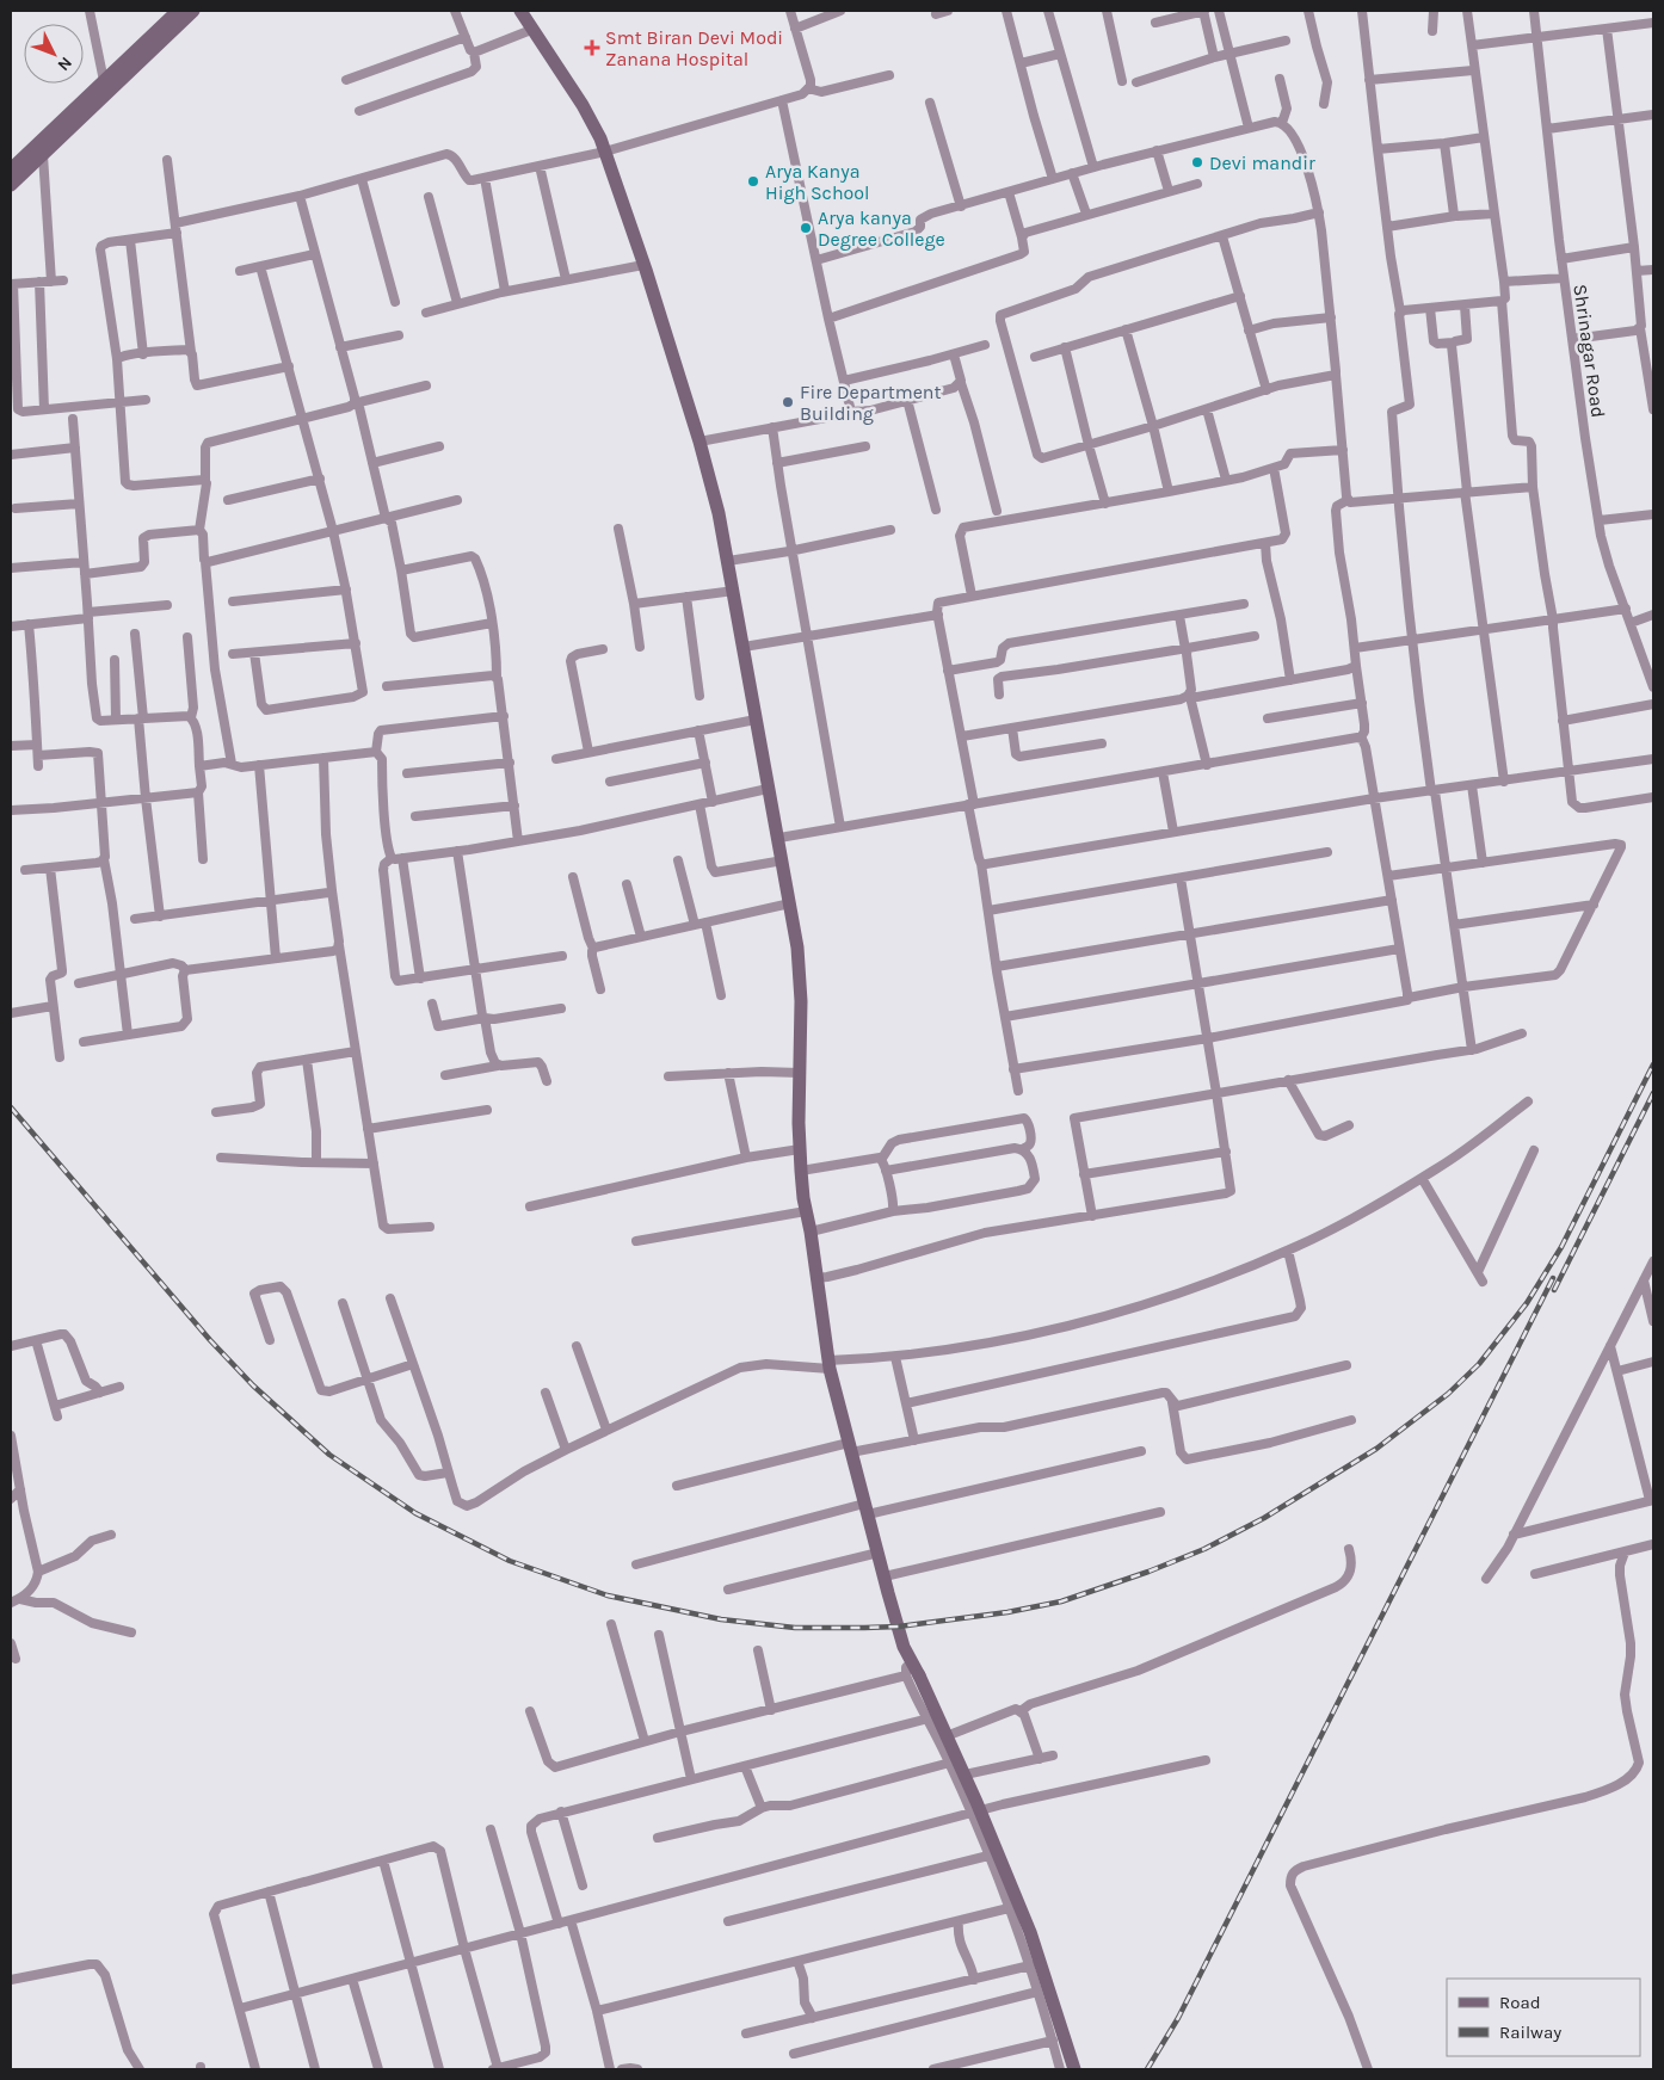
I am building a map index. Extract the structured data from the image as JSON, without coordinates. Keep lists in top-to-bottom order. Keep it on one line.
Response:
{"streets":{"street":["Shrinagar Road"]},"places":{"health":["Smt Biran Devi Modi Zanana Hospital"],"other":["Devi mandir","Arya Kanya High School","Arya kanya Degree College","Fire Department Building"]},"legend":["Road","Railway"],"north":"bottom right"}
